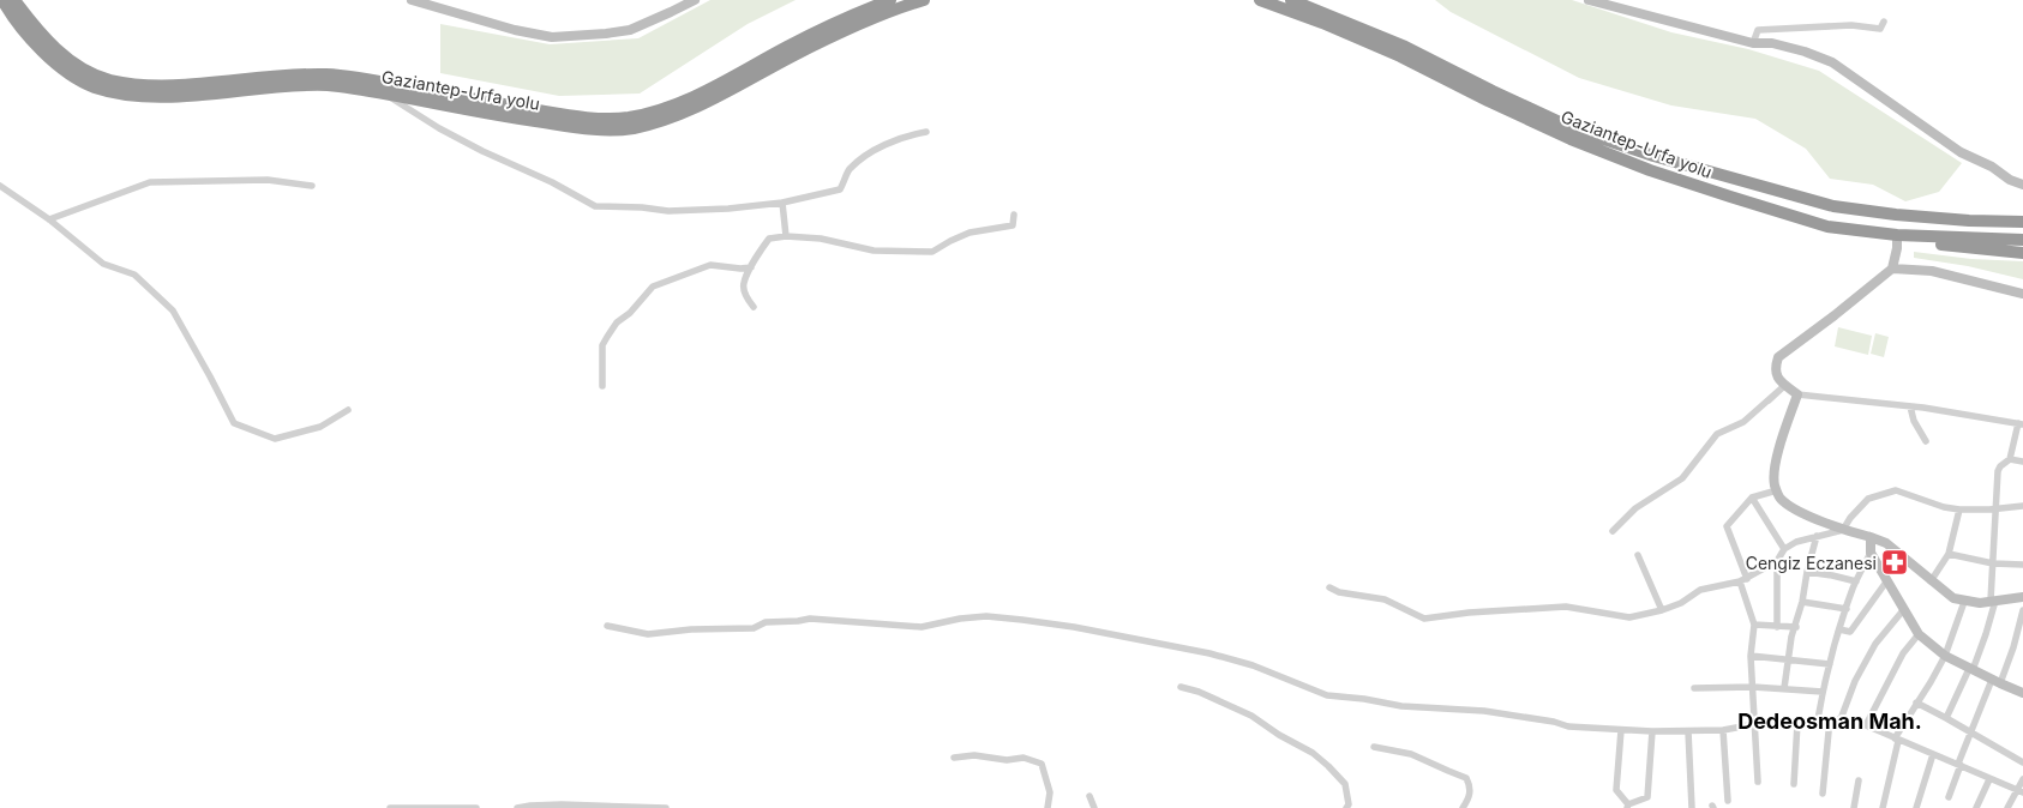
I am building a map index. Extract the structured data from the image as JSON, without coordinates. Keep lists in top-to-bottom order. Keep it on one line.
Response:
{"streets":{"highway":["Gaziantep-Urfa yolu"]},"districts":["Dedeosman Mah."],"places":{"pharmacy":["Cengiz Eczanesi"]}}
